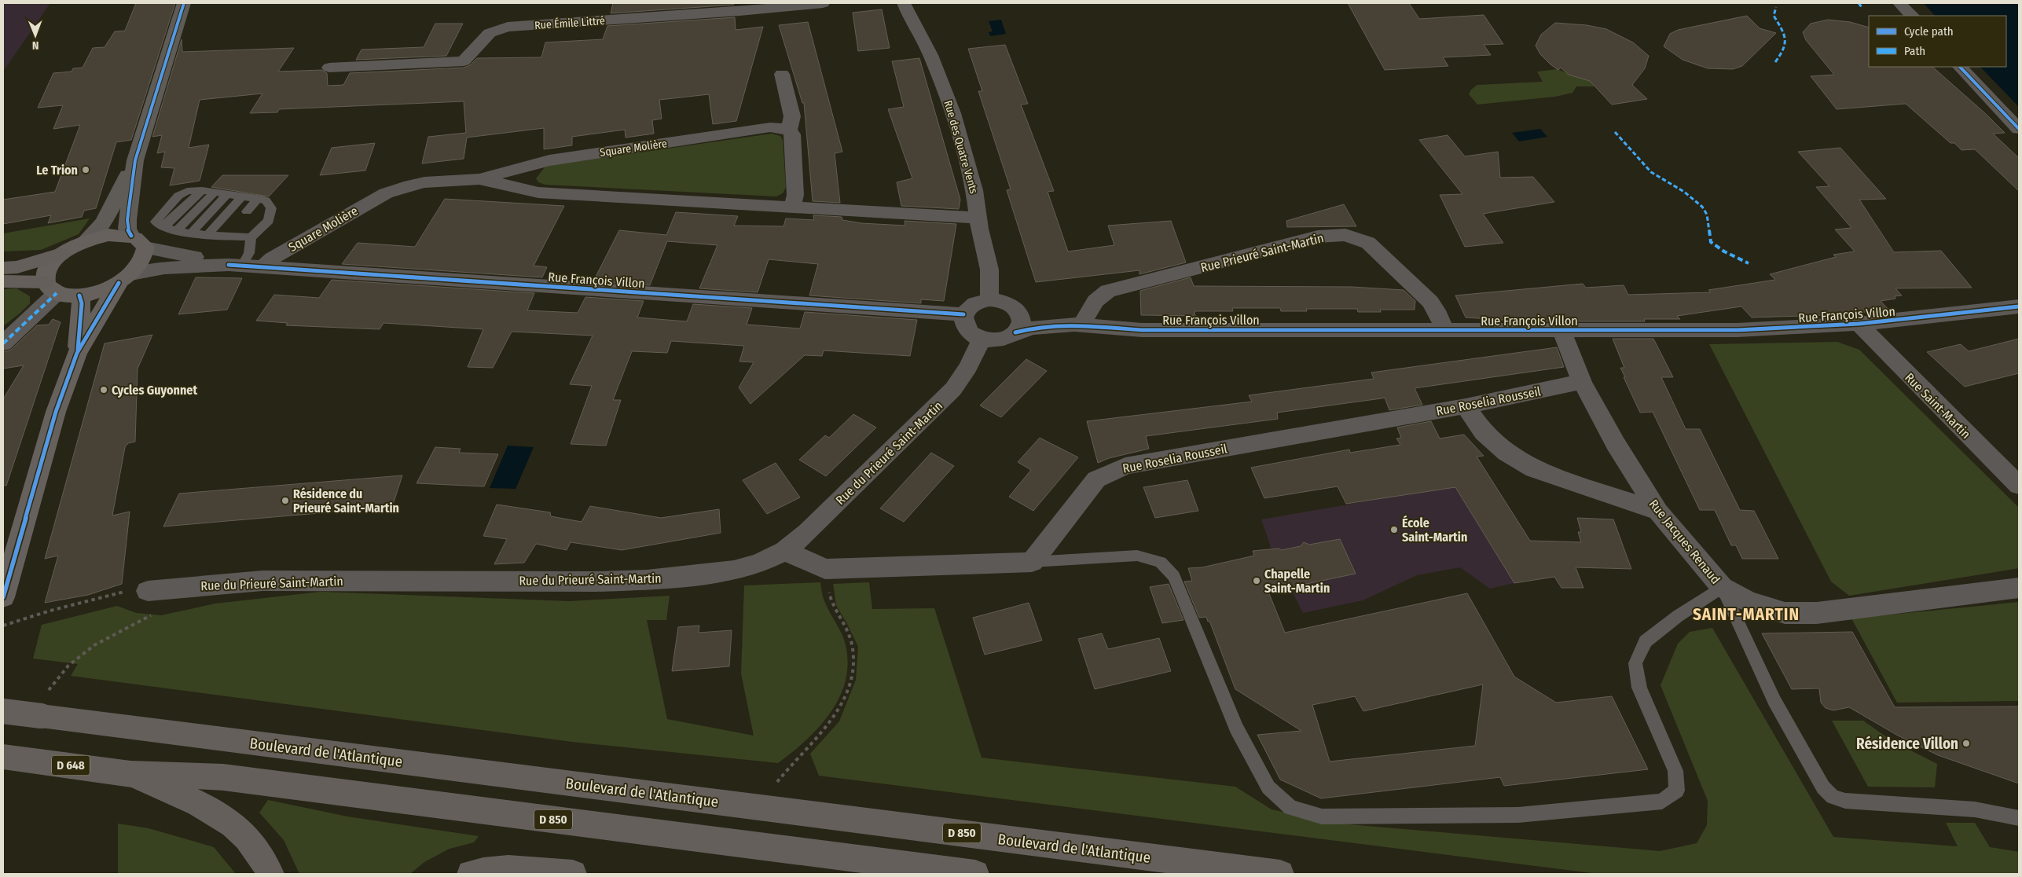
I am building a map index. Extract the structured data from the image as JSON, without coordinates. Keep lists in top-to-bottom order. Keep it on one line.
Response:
{"streets":{"highway":["Boulevard de l'Atlantique","D 648","D 850"],"street":["Rue Émile Littré","Rue des Quatre Vents","Square Molière","Rue Prieuré Saint-Martin","Rue François Villon","Rue Roselia Rousseil","Rue Saint-Martin","Rue du Prieuré Saint-Martin","Rue Jacques Renaud"]},"crossings":[["Rue des Quatre Vents","Square Molière"],["Rue des Quatre Vents","Rue François Villon"],["Rue des Quatre Vents","Rue du Prieuré Saint-Martin"],["Square Molière","Rue François Villon"],["Rue Prieuré Saint-Martin","Rue François Villon"],["Rue François Villon","Rue Saint-Martin"],["Rue François Villon","Rue du Prieuré Saint-Martin"],["Rue François Villon","Rue Jacques Renaud"],["Rue Roselia Rousseil","Rue Jacques Renaud"],["D 648","D 850"]],"districts":["SAINT-MARTIN"],"places":["Le Trion","Cycles Guyonnet","Résidence du Prieuré Saint-Martin","École Saint-Martin","Chapelle Saint-Martin","Résidence Villon"],"legend":["Cycle path","Path"],"north":"bottom"}
